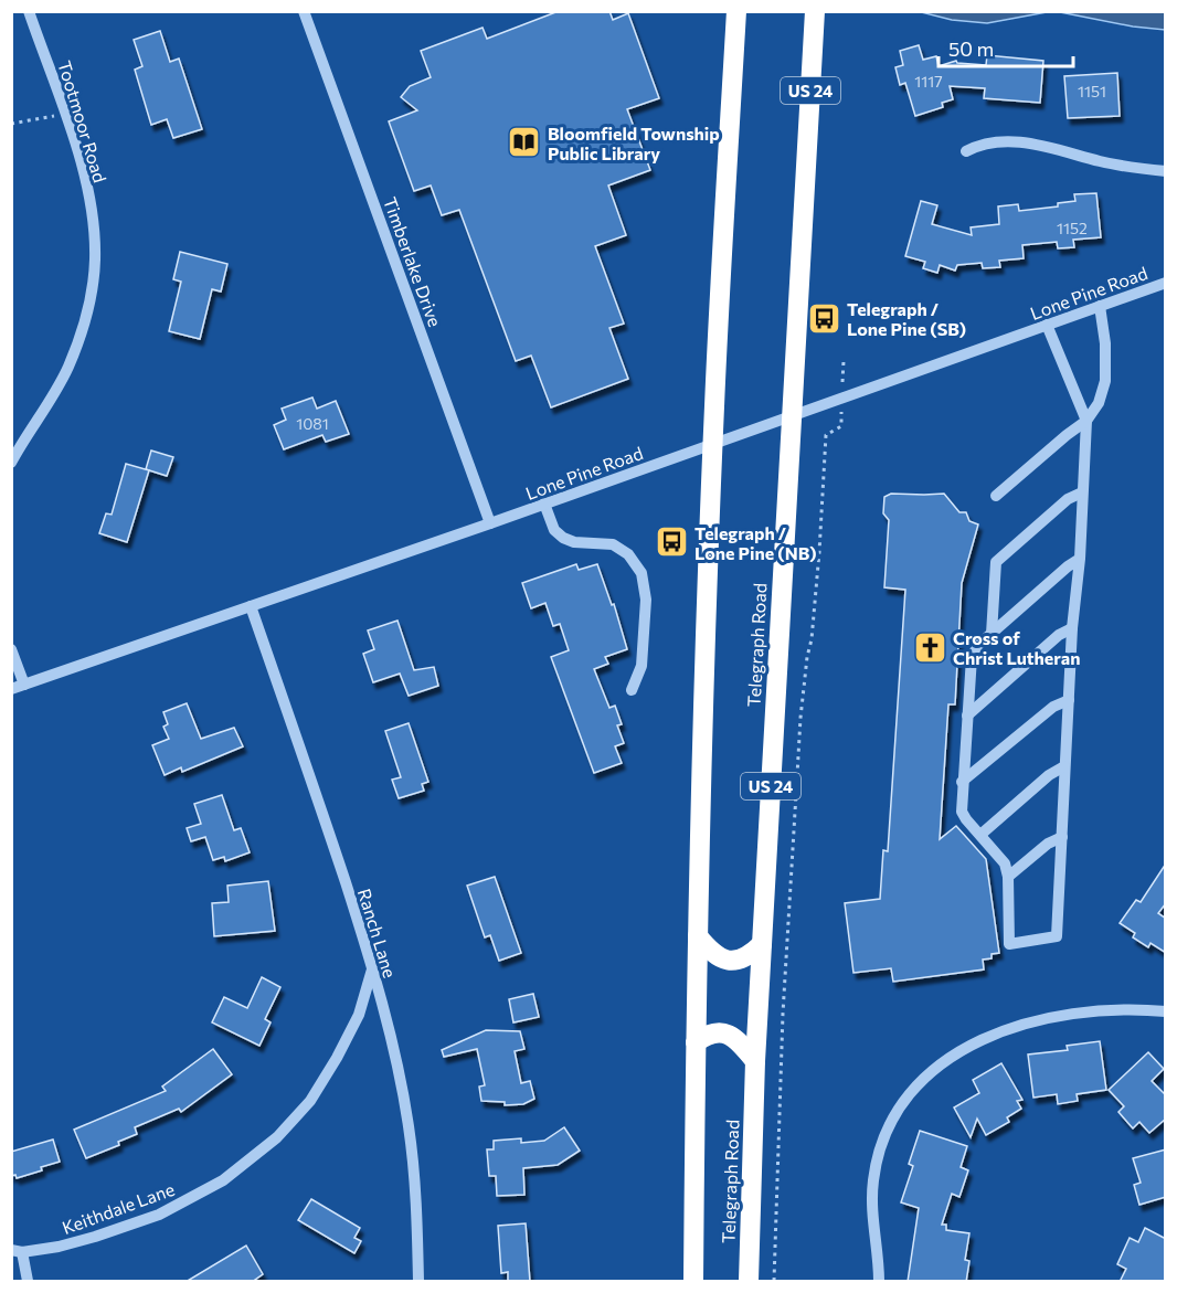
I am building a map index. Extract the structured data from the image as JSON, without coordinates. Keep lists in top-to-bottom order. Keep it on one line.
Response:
{"streets":{"highway":["US 24","Telegraph Road"],"street":["Tootmoor Road","Timberlake Drive","Lone Pine Road","Ranch Lane","Keithdale Lane"]},"crossings":[["Timberlake Drive","Lone Pine Road"],["Lone Pine Road","Telegraph Road"],["Lone Pine Road","Ranch Lane"],["Ranch Lane","Keithdale Lane"]],"places":{"library":["Bloomfield Township Public Library"],"bus stop":["Telegraph / Lone Pine (SB)","Telegraph / Lone Pine (NB)"],"church":["Cross of Christ Lutheran"]},"house_numbers":["1117","1151","1152","1081"],"scale_bar":"50 m"}
